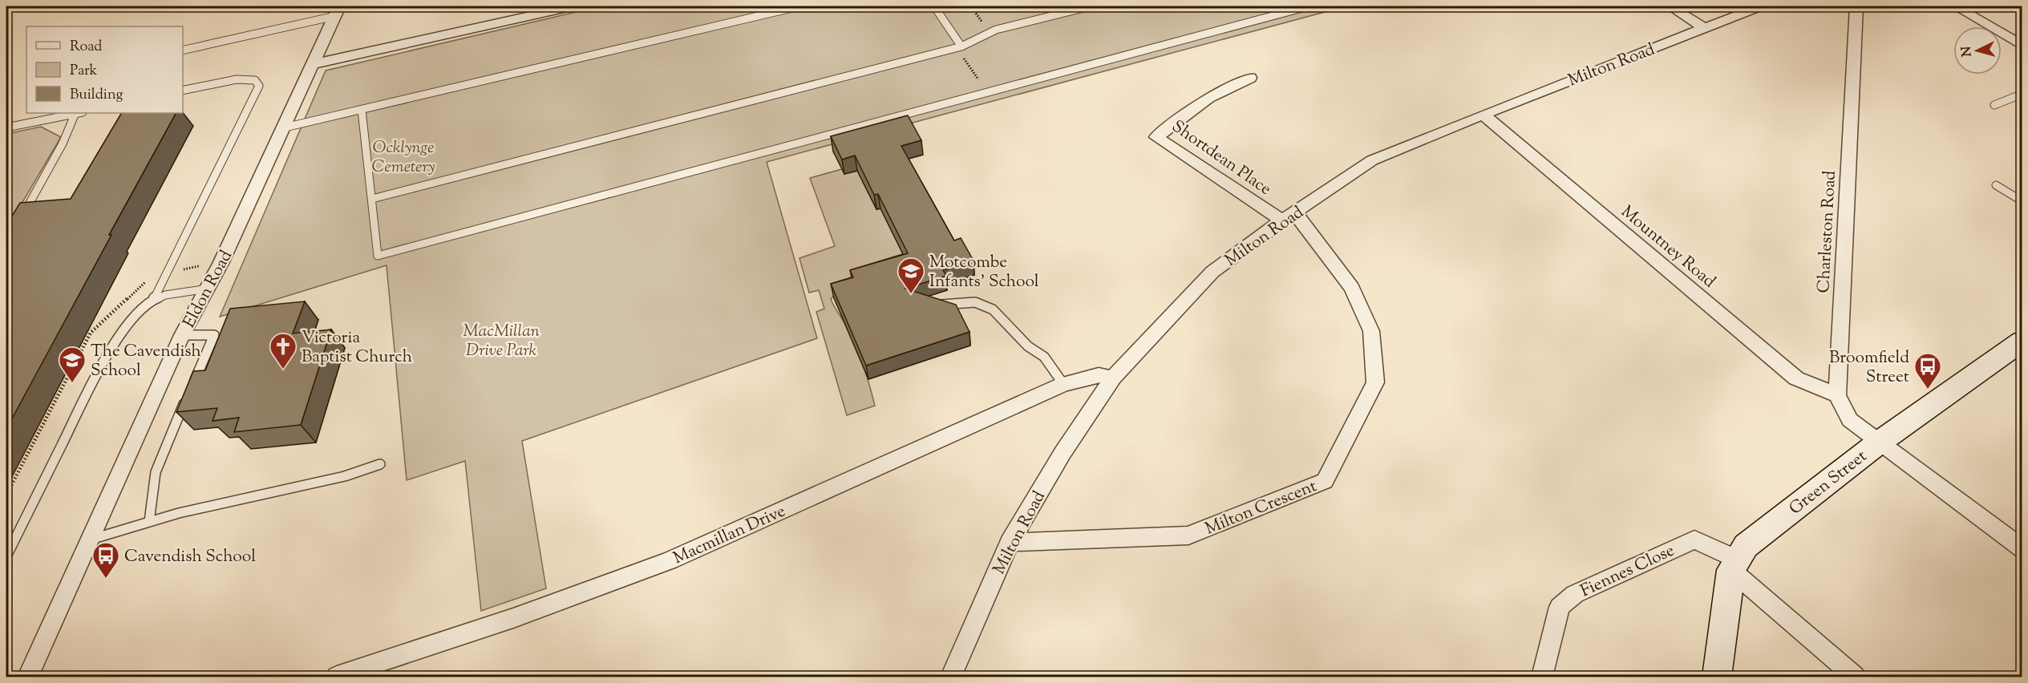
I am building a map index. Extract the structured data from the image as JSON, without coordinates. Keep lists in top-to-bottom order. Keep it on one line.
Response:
{"streets":{"street":["Milton Road","Shortdean Place","Charleston Road","Mountney Road","Eldon Road","Green Street","Milton Crescent","Macmillan Drive","Fiennes Close"]},"crossings":[["Milton Road","Shortdean Place"],["Milton Road","Mountney Road"],["Milton Road","Milton Crescent"],["Milton Road","Macmillan Drive"],["Shortdean Place","Milton Crescent"],["Charleston Road","Mountney Road"],["Green Street","Fiennes Close"]],"parks":["Ocklynge Cemetery","MacMillan Drive Park"],"places":{"school or university":["Motcombe Infants' School","The Cavendish School"],"church":["Victoria Baptist Church"],"bus stop":["Broomfield Street","Cavendish School"]},"legend":["Road","Park","Building"],"north":"left"}
